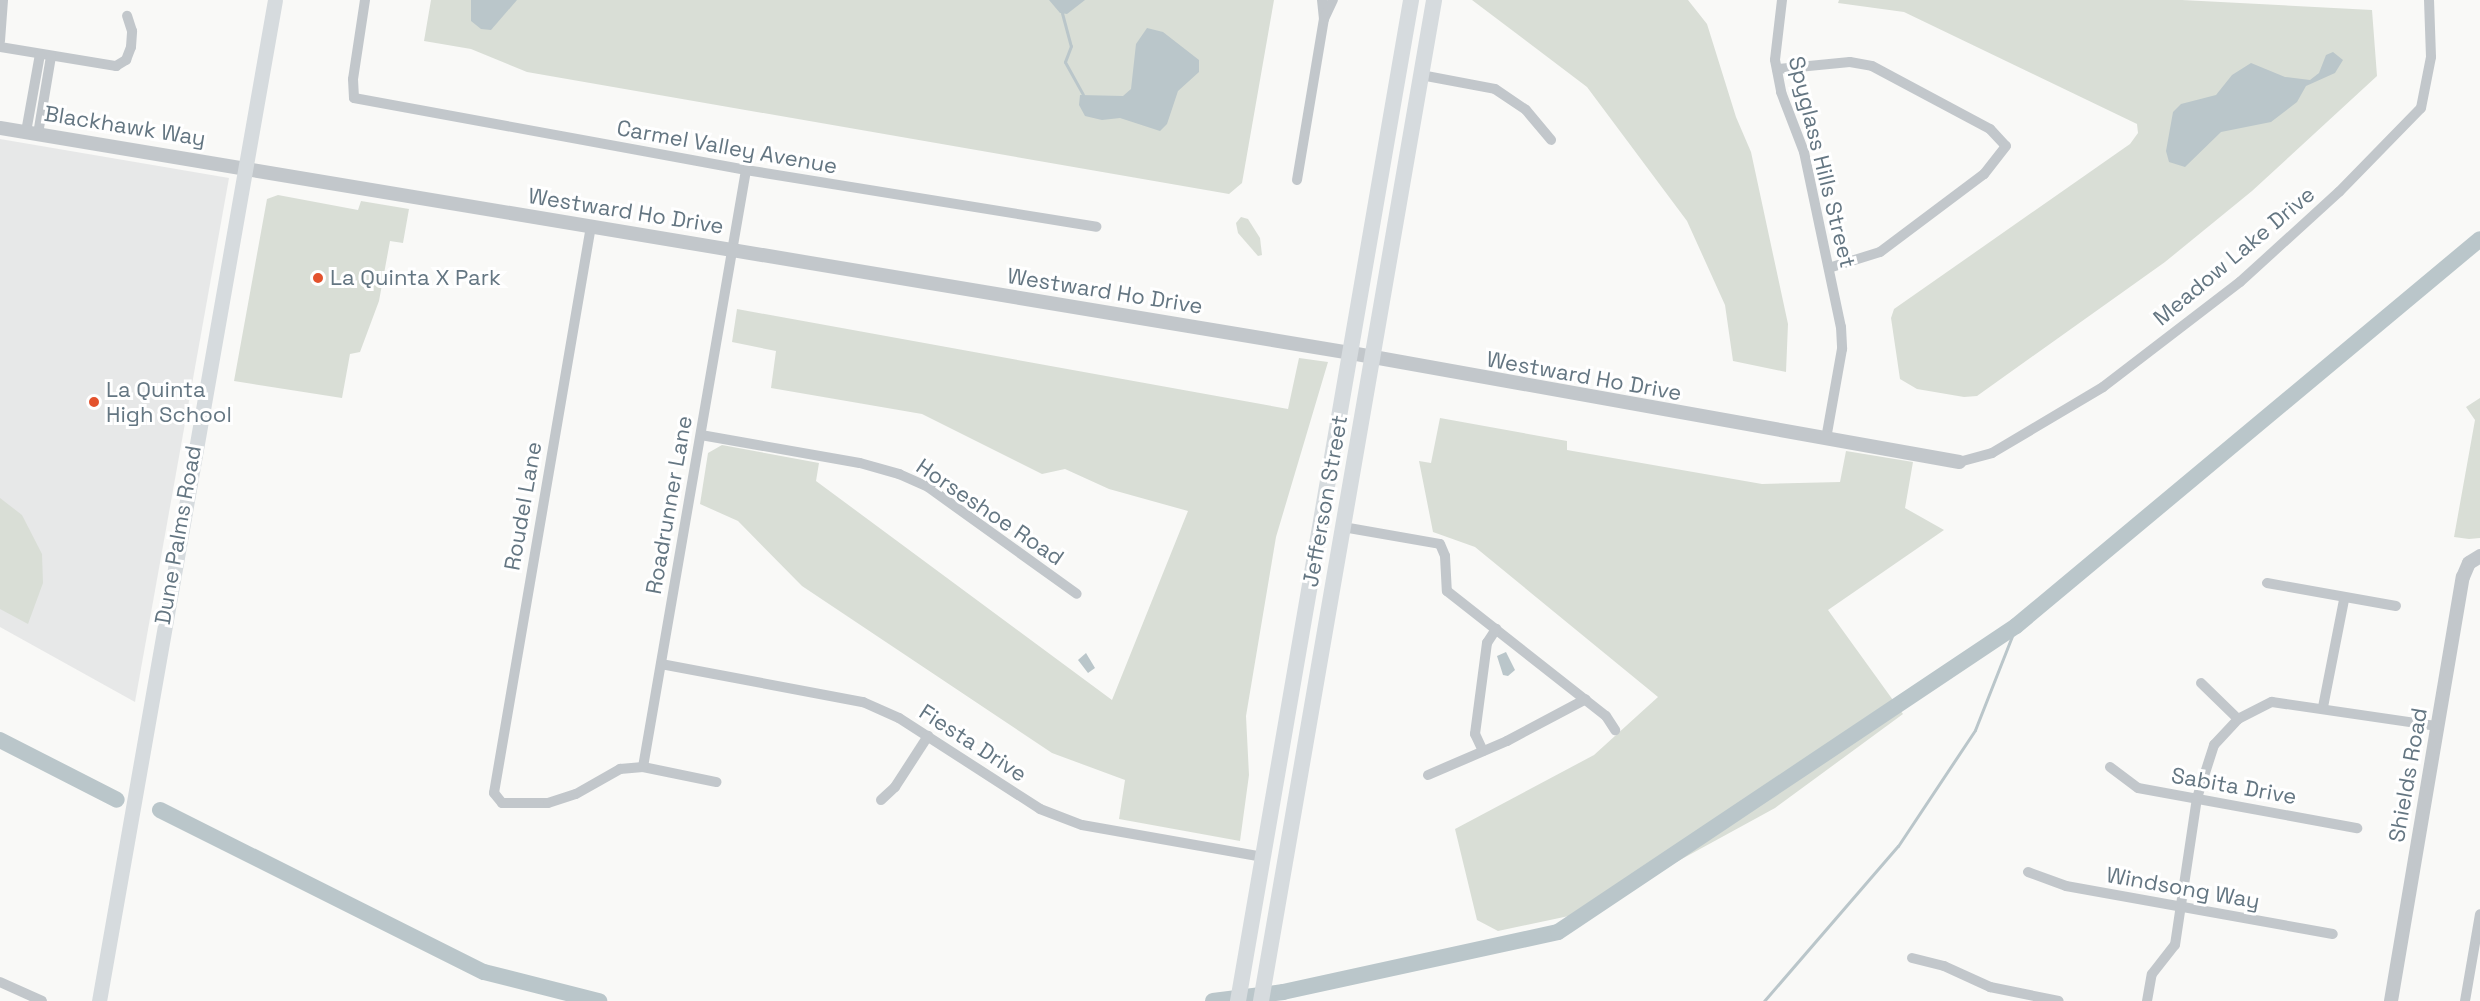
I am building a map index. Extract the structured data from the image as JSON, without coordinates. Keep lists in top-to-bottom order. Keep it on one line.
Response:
{"streets":{"main road":["Jefferson Street","Dune Palms Road"],"street":["Blackhawk Way","Carmel Valley Avenue","Spyglass Hills Street","Westward Ho Drive","Meadow Lake Drive","Roadrunner Lane","Roudel Lane","Horseshoe Road","Fiesta Drive","Shields Road","Sabita Drive","Windsong Way"]},"crossings":[["Blackhawk Way","Westward Ho Drive"],["Blackhawk Way","Dune Palms Road"],["Carmel Valley Avenue","Roadrunner Lane"],["Spyglass Hills Street","Westward Ho Drive"],["Westward Ho Drive","Meadow Lake Drive"],["Westward Ho Drive","Jefferson Street"],["Westward Ho Drive","Roadrunner Lane"],["Westward Ho Drive","Roudel Lane"],["Westward Ho Drive","Dune Palms Road"],["Jefferson Street","Fiesta Drive"],["Roadrunner Lane","Roudel Lane"],["Roadrunner Lane","Horseshoe Road"],["Roadrunner Lane","Fiesta Drive"]],"places":["La Quinta X Park","La Quinta High School"]}
